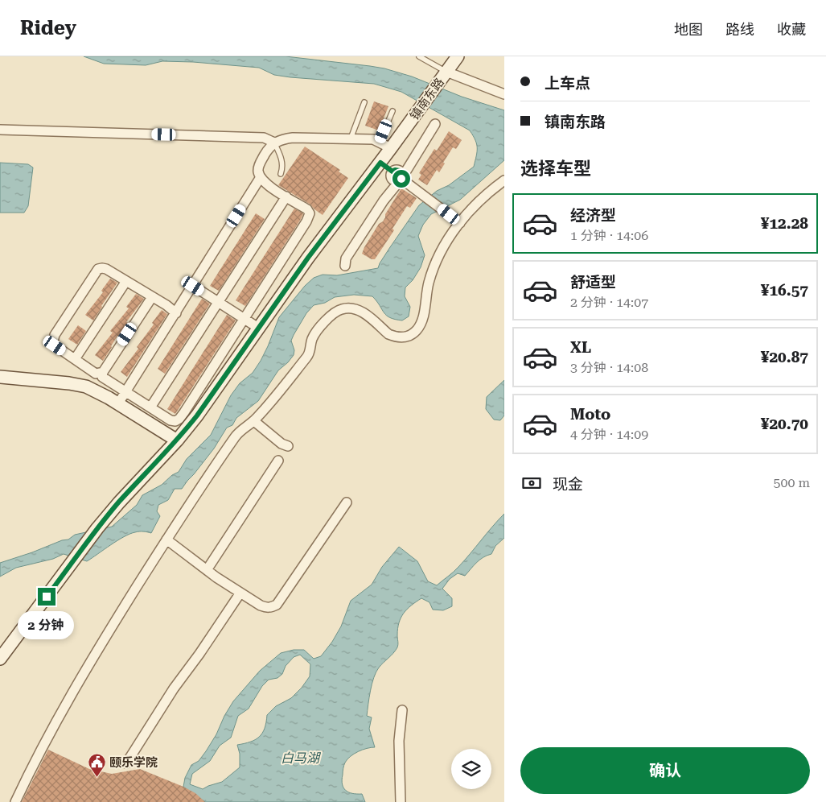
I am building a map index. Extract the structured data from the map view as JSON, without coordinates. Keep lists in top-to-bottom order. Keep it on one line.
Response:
{"streets":{"street":["镇南东路"]},"water":["白马湖"],"places":{"public building":["颐乐学院"]},"page":{"header":"Ridey","nav":["地图","路线","收藏"],"banner":["上车点","镇南东路"],"heading":"选择车型","list":[{"name":"经济型","note":"1 分钟 · 14:06","value":"¥12.28"},{"name":"舒适型","note":"2 分钟 · 14:07","value":"¥16.57"},{"name":"XL","note":"3 分钟 · 14:08","value":"¥20.87"},{"name":"Moto","note":"4 分钟 · 14:09","value":"¥20.70"}],"pay":["现金","500 m"],"bubble":"2 分钟","buttons":"确认"}}
